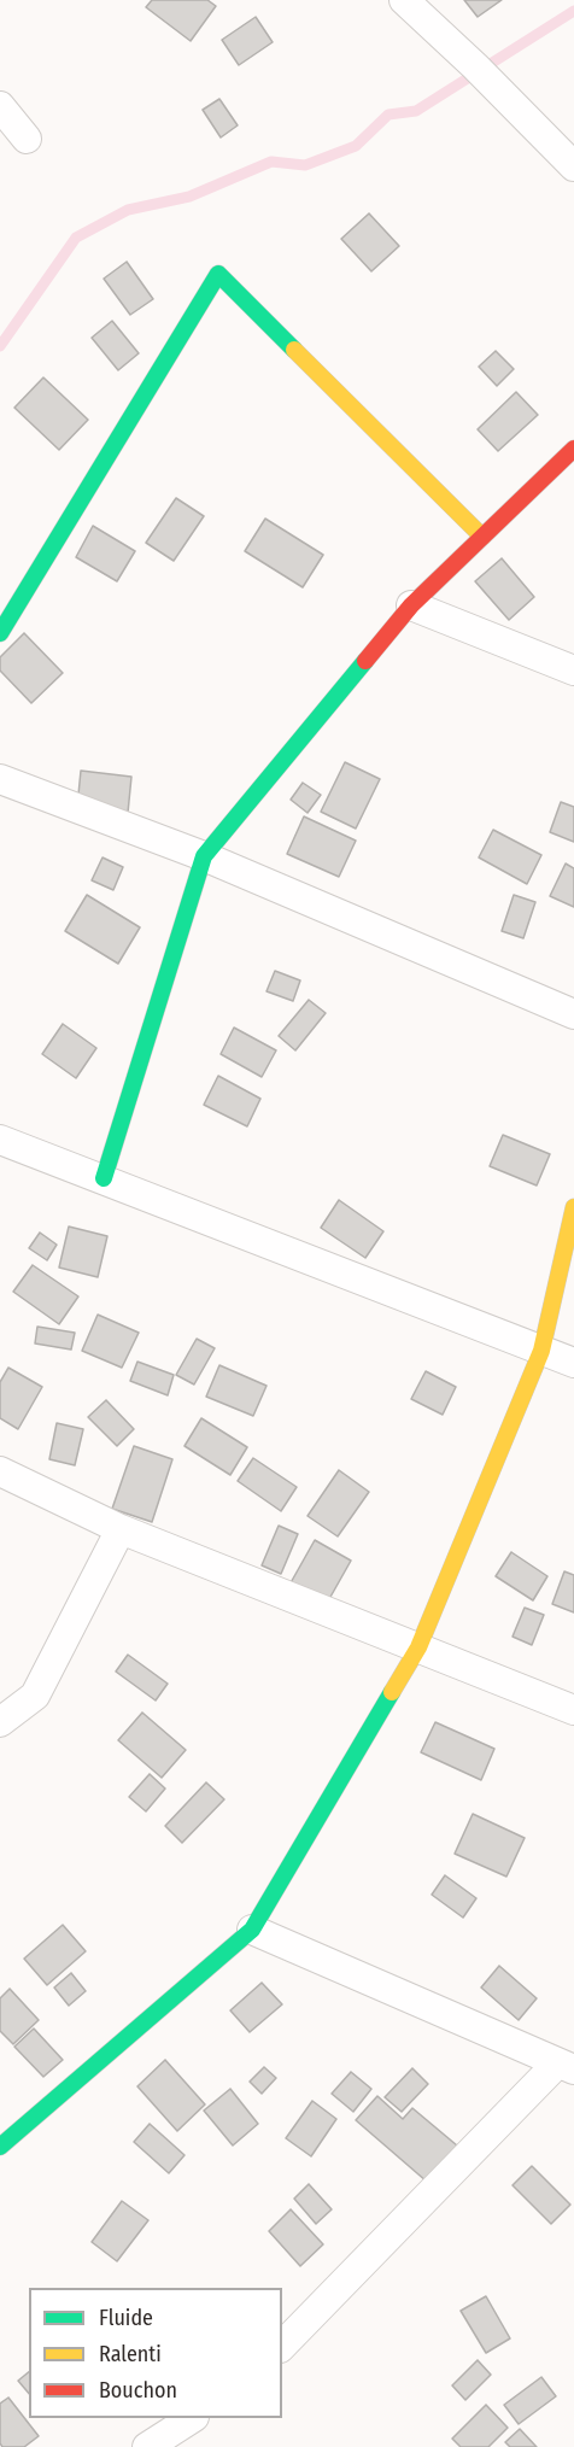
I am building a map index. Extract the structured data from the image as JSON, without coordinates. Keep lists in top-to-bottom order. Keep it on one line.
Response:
{"legend":["Fluide","Ralenti","Bouchon"]}
